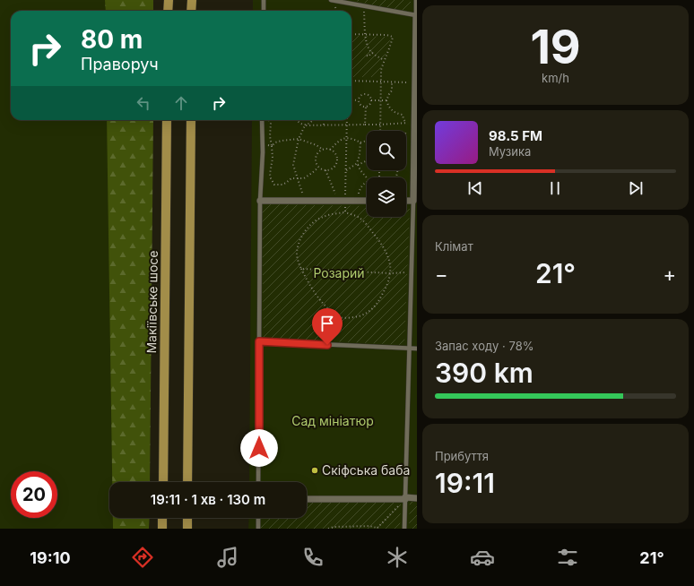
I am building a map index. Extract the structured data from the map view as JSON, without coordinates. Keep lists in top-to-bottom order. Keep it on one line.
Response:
{"streets":{"main road":["Макіївське шосе"]},"parks":["Розарий","Сад мініатюр"],"places":["Скіфська баба"],"page":{"tile":[["19","km/h"],"Клімат",["Запас ходу · 78%","390 km"],["Прибуття","19:11"]],"turn":["80 m","Праворуч"],"song":["98.5 FM","Музика"],"heat":["−","21°","+"],"limit":"20","trip":"19:11 · 1 хв · 130 m","tabs":["19:10","21°"]}}
